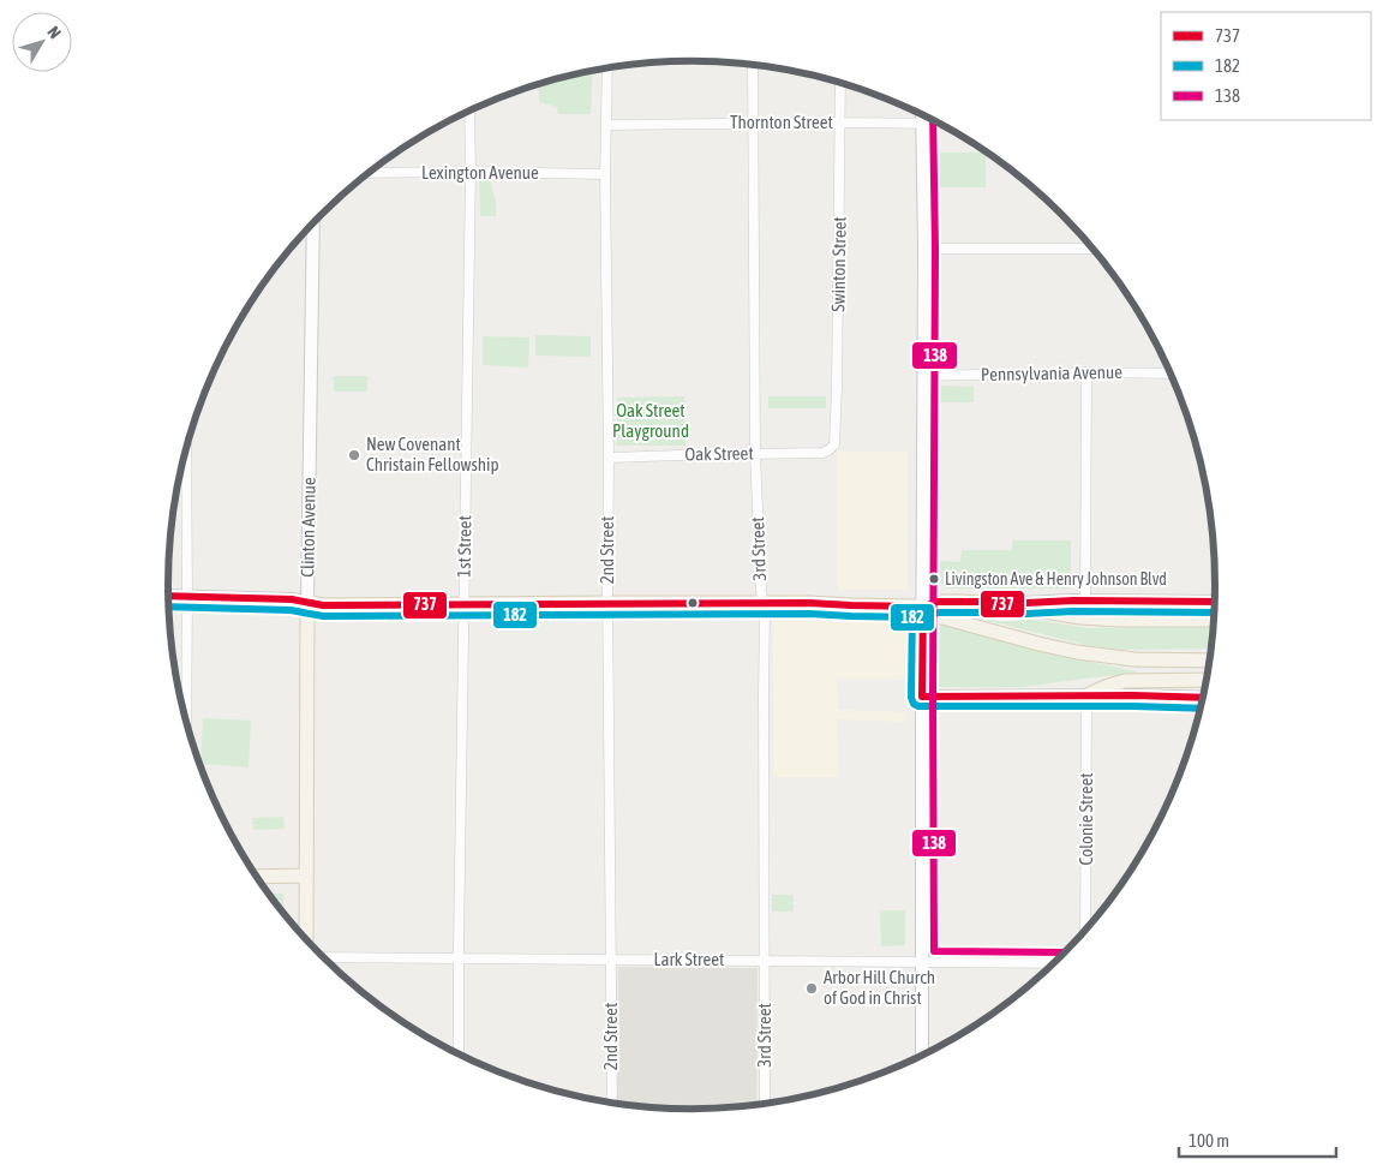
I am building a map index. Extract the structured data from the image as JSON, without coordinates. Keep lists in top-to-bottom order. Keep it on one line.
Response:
{"streets":{"main road":["Clinton Avenue"],"street":["Thornton Street","Lexington Avenue","Swinton Street","Pennsylvania Avenue","Oak Street","1st Street","3rd Street","2nd Street","Colonie Street","Lark Street"]},"crossings":[["Thornton Street","Swinton Street"],["Thornton Street","3rd Street"],["Thornton Street","2nd Street"],["Lexington Avenue","1st Street"],["Lexington Avenue","2nd Street"],["Swinton Street","Oak Street"],["Oak Street","3rd Street"],["Oak Street","2nd Street"],["1st Street","Lark Street"],["3rd Street","Lark Street"],["2nd Street","Lark Street"]],"parks":["Oak Street Playground"],"places":["New Covenant Christain Fellowship","Livingston Ave & Henry Johnson Blvd","Arbor Hill Church of God in Christ"],"lines":["transit line 138","transit line 737","transit line 182"],"legend":["737","182","138"],"scale_bar":"100 m","north":"top right"}
